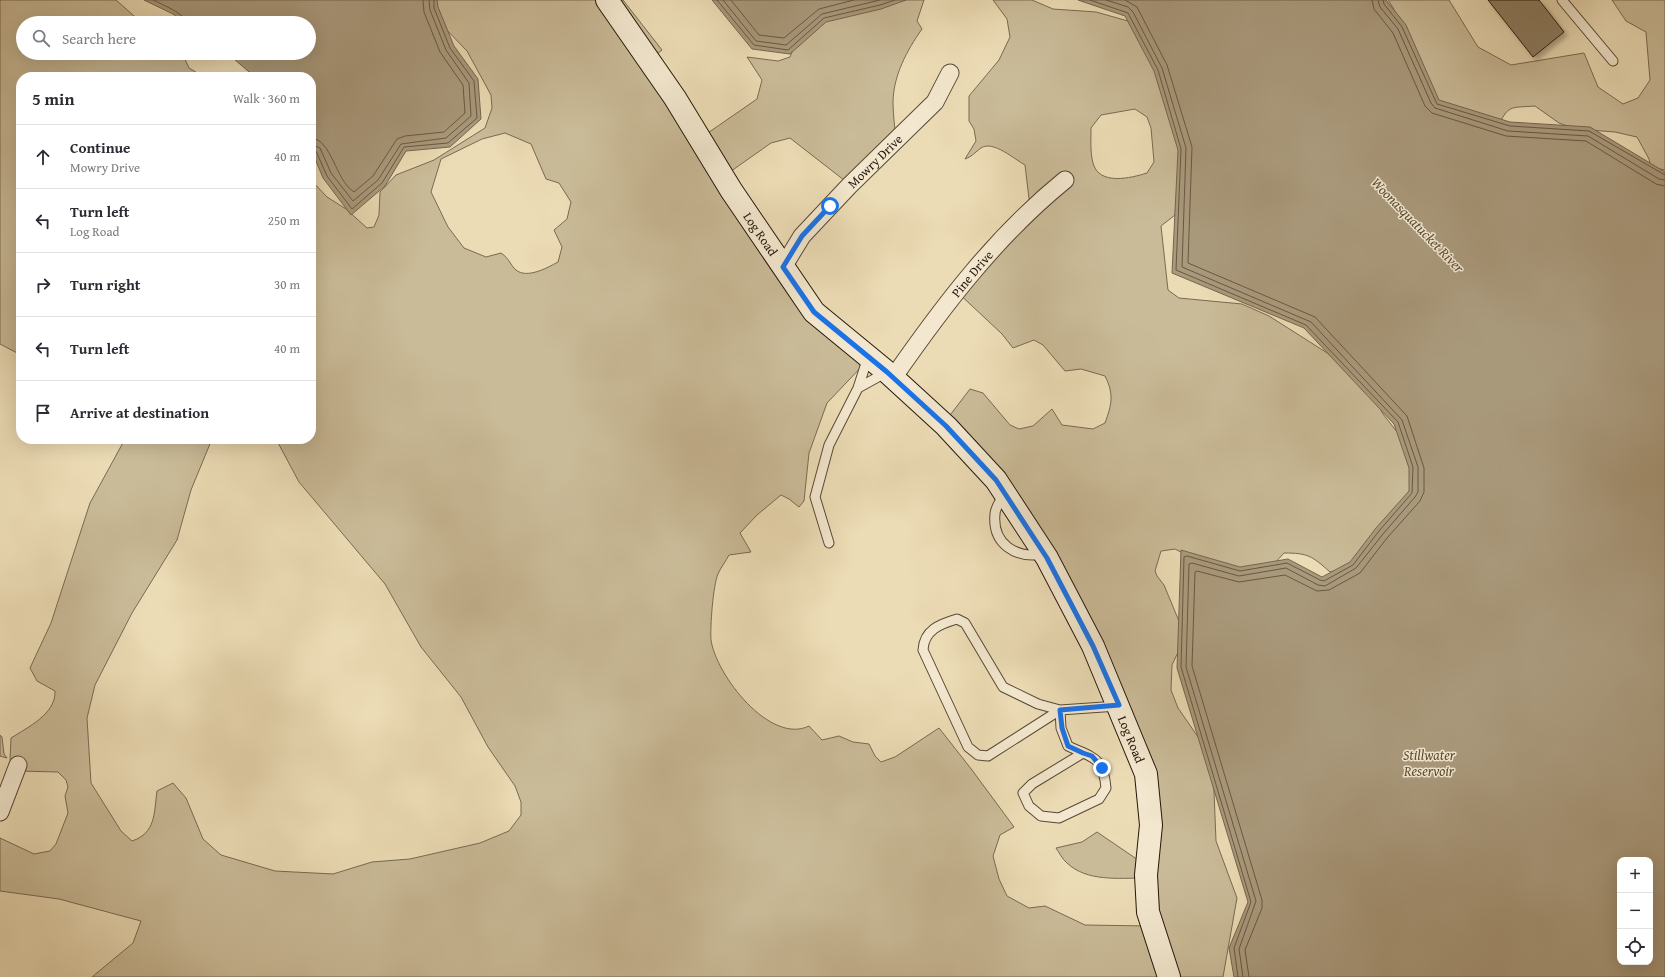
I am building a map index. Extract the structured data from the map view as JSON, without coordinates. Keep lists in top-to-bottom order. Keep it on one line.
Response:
{"streets":{"street":["Mowry Drive","Log Road","Pine Drive"]},"crossings":[["Mowry Drive","Log Road"],["Log Road","Pine Drive"]],"water":["Woonasquatucket River","Stillwater Reservoir"],"page":{"search":"Search here","heading":["5 min","Walk · 360 m"],"list":[["Continue","Mowry Drive","40 m"],["Turn left","Log Road","250 m"],["Turn right","30 m"],["Turn left","40 m"],"Arrive at destination"],"map_buttons":["+","−"]}}
